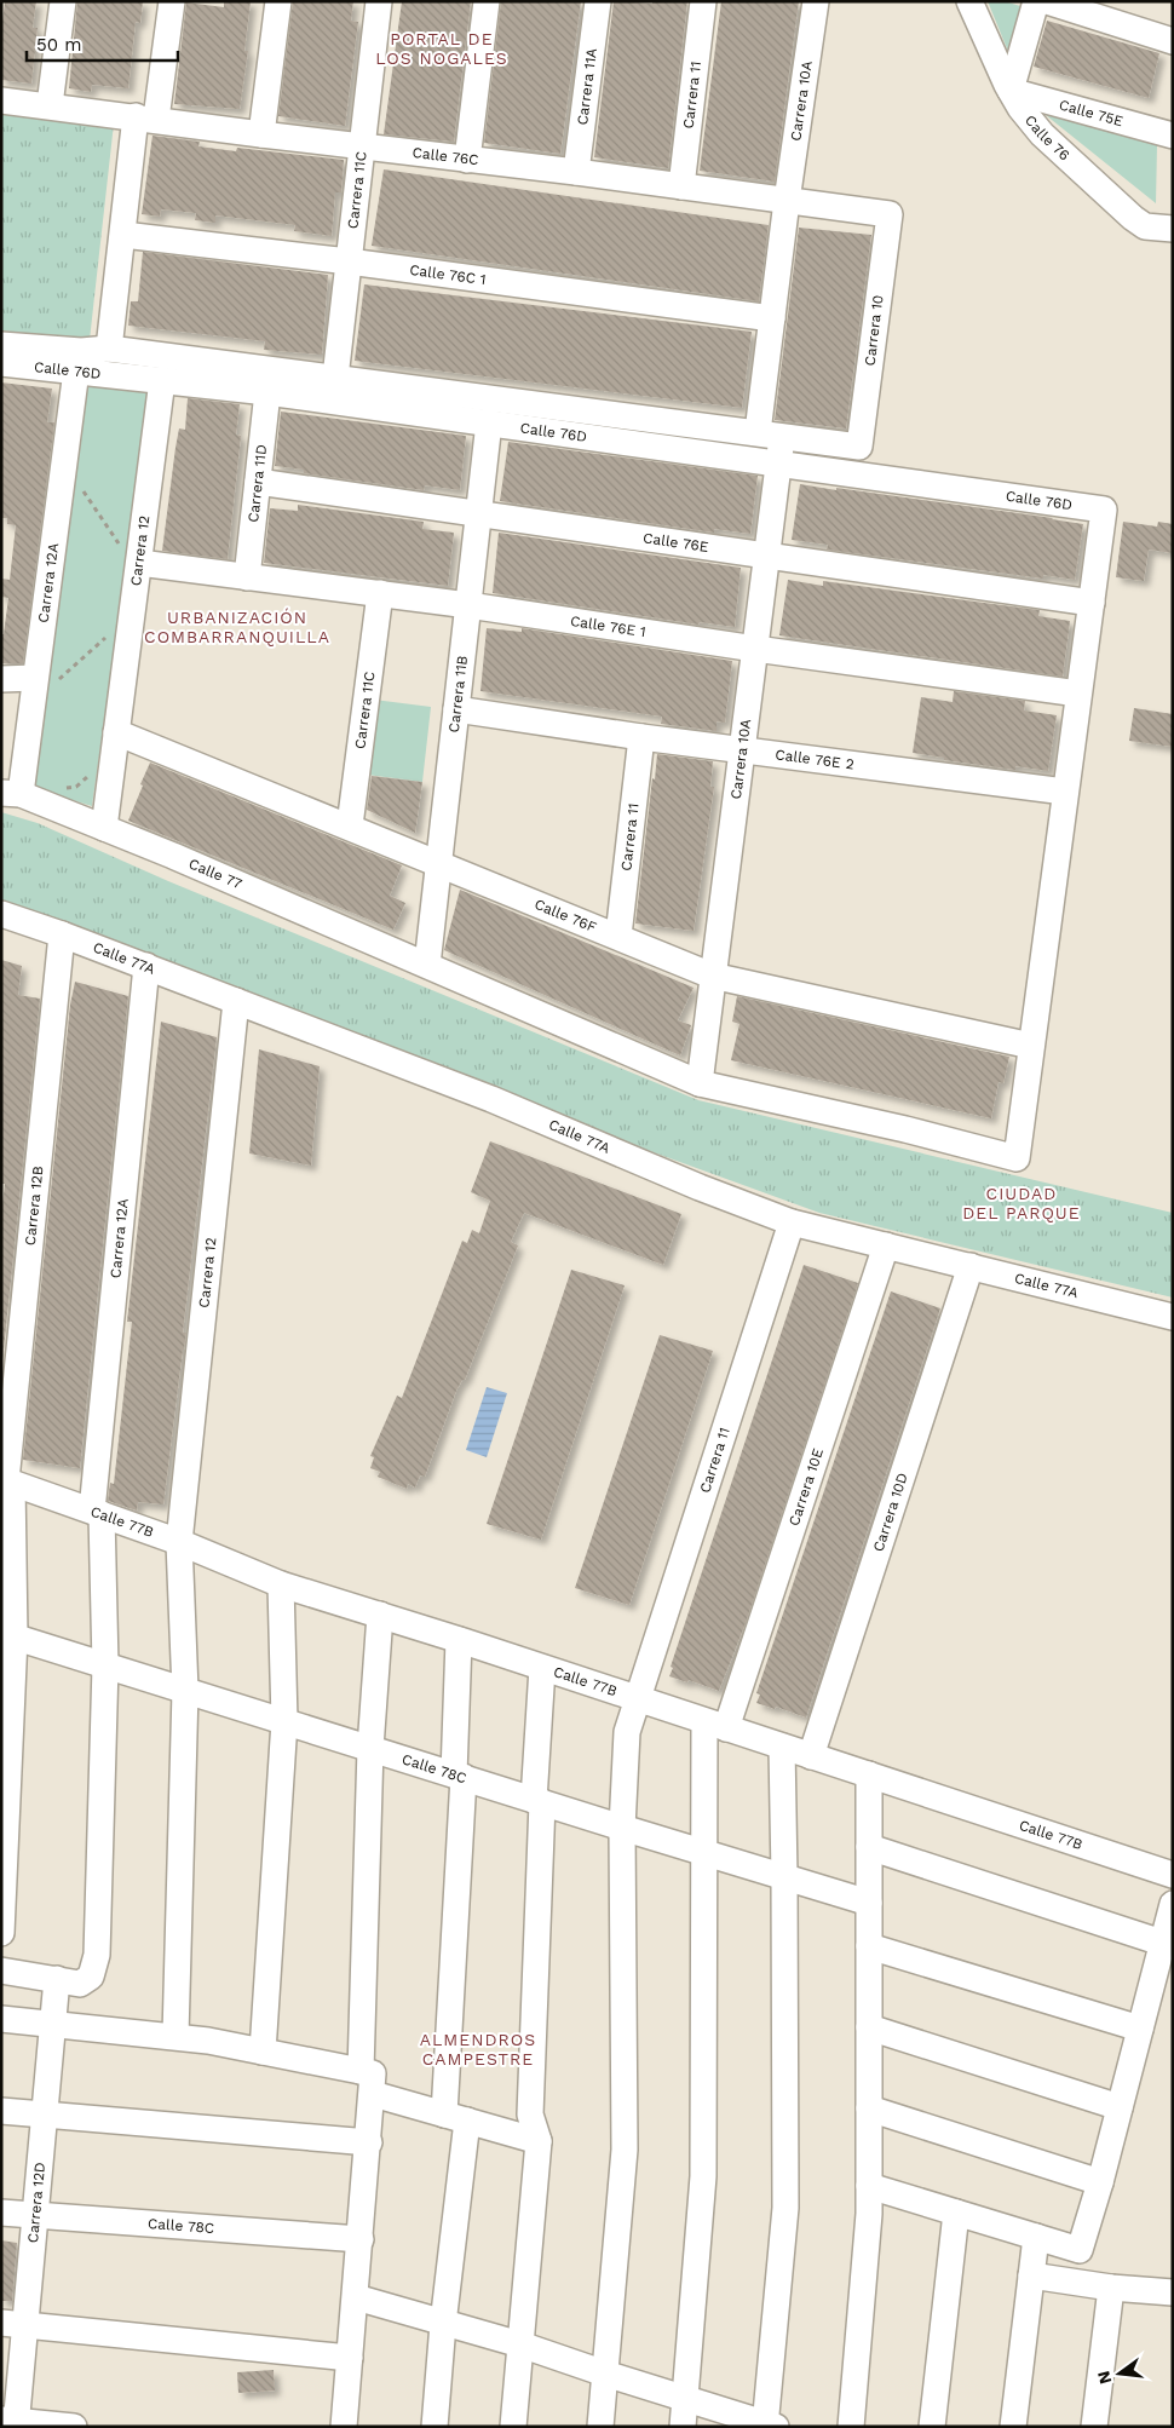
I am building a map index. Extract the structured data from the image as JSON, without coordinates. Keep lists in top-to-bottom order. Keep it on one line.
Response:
{"streets":{"street":["Carrera 11A","Carrera 11","Carrera 10A","Calle 75E","Calle 76","Calle 76C","Carrera 11C","Calle 76C 1","Carrera 10","Calle 76D","Carrera 11D","Calle 76E","Carrera 12","Carrera 12A","Calle 76E 1","Carrera 11B","Calle 76E 2","Calle 77","Calle 76F","Calle 77A","Carrera 12B","Carrera 10E","Carrera 10D","Calle 77B","Calle 78C","Carrera 12D"]},"crossings":[["Carrera 11A","Calle 76C"],["Carrera 11","Calle 76C"],["Carrera 11","Calle 76E 2"],["Carrera 11","Calle 76F"],["Carrera 11","Calle 77A"],["Carrera 11","Calle 77B"],["Carrera 11","Calle 78C"],["Carrera 10A","Calle 76C"],["Carrera 10A","Calle 76C 1"],["Carrera 10A","Calle 76D"],["Carrera 10A","Calle 76E"],["Carrera 10A","Calle 76E 1"],["Carrera 10A","Calle 76E 2"],["Carrera 10A","Calle 77"],["Carrera 10A","Calle 76F"],["Calle 75E","Calle 76"],["Calle 76C","Carrera 11C"],["Calle 76C","Carrera 10"],["Carrera 11C","Calle 76C 1"],["Carrera 11C","Calle 76D"],["Carrera 11C","Calle 76E 1"],["Carrera 11C","Calle 76F"],["Carrera 10","Calle 76D"],["Calle 76D","Carrera 11D"],["Calle 76D","Calle 76E"],["Calle 76D","Carrera 12"],["Calle 76D","Carrera 12A"],["Calle 76D","Carrera 11B"],["Carrera 11D","Calle 76E"],["Carrera 11D","Calle 76E 1"],["Calle 76E","Carrera 11B"],["Carrera 12","Calle 76E 1"],["Carrera 12","Calle 77"],["Carrera 12","Calle 76F"],["Carrera 12","Calle 77A"],["Carrera 12","Calle 77B"],["Carrera 12","Calle 78C"],["Carrera 12A","Calle 77"],["Carrera 12A","Calle 77A"],["Carrera 12A","Calle 77B"],["Carrera 12A","Calle 78C"],["Carrera 12A","Carrera 12D"],["Calle 76E 1","Carrera 11B"],["Carrera 11B","Calle 76E 2"],["Carrera 11B","Calle 77"],["Carrera 11B","Calle 76F"],["Calle 77","Calle 76F"],["Calle 77A","Carrera 12B"],["Calle 77A","Carrera 10E"],["Calle 77A","Carrera 10D"],["Carrera 12B","Calle 77B"],["Carrera 12B","Calle 78C"],["Carrera 10E","Calle 77B"],["Carrera 10E","Calle 78C"],["Carrera 10D","Calle 77B"],["Calle 78C","Carrera 12D"]],"districts":["PORTAL DE LOS NOGALES","URBANIZACIÓN COMBARRANQUILLA","CIUDAD DEL PARQUE","ALMENDROS CAMPESTRE"],"scale_bar":"50 m","north":"left"}
